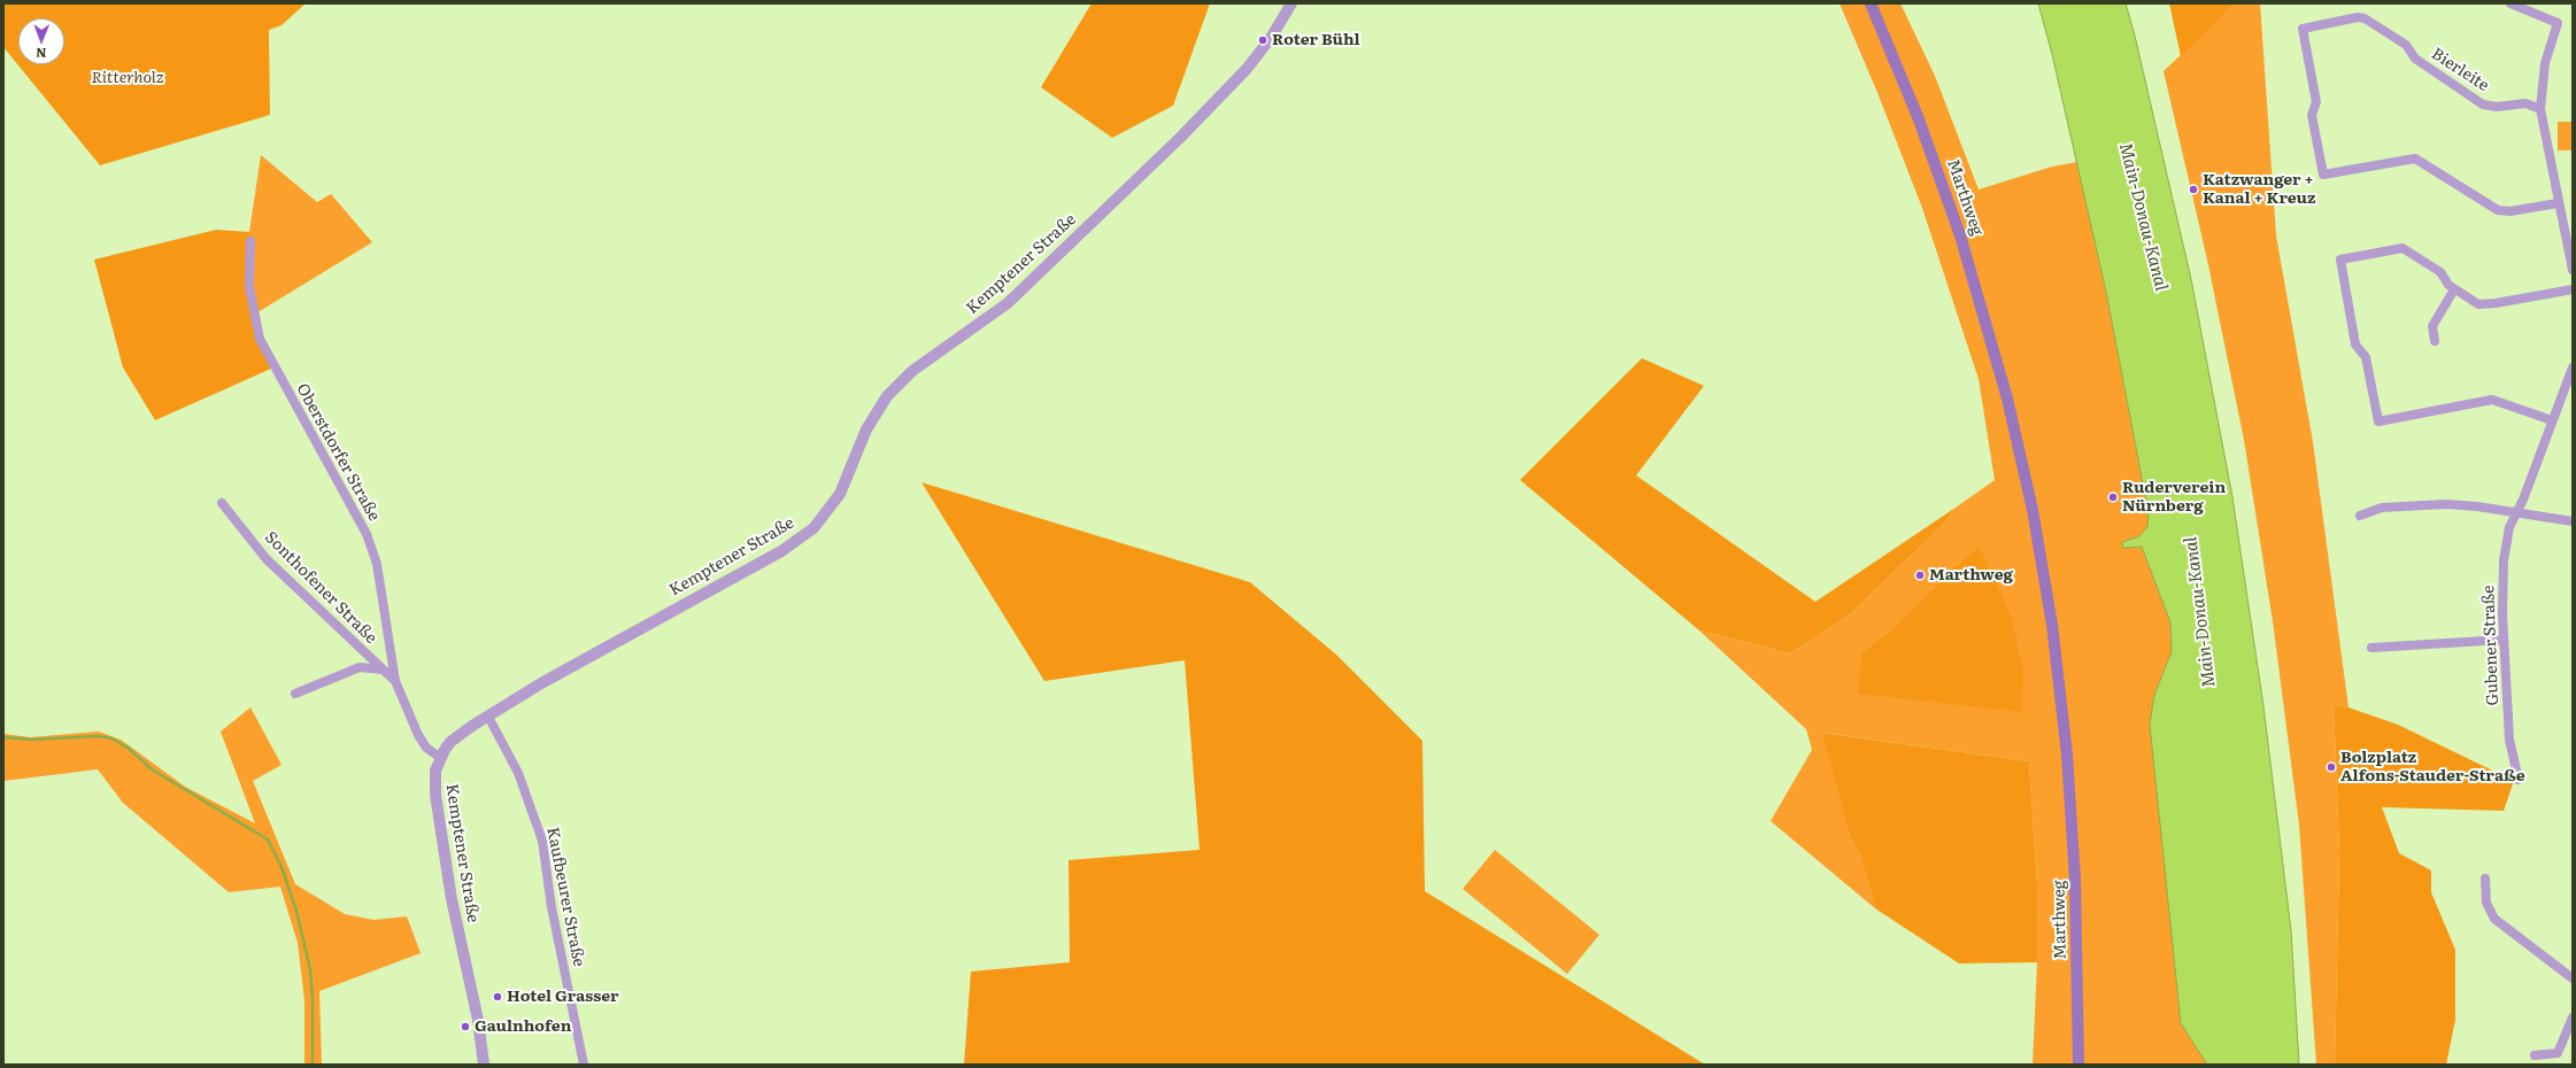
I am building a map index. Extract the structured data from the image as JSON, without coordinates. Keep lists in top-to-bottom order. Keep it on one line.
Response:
{"streets":{"main road":["Marthweg"],"street":["Bierleite","Kemptener Straße","Oberstdorfer Straße","Sonthofener Straße","Gubener Straße","Kaufbeurer Straße"]},"crossings":[["Kemptener Straße","Sonthofener Straße"],["Kemptener Straße","Kaufbeurer Straße"],["Oberstdorfer Straße","Sonthofener Straße"]],"water":["Main-Donau-Kanal"],"parks":["Ritterholz"],"places":["Roter Bühl","Katzwanger + Kanal + Kreuz","Ruderverein Nürnberg","Marthweg","Bolzplatz Alfons-Stauder-Straße","Hotel Grasser","Gaulnhofen"],"north":"bottom"}
